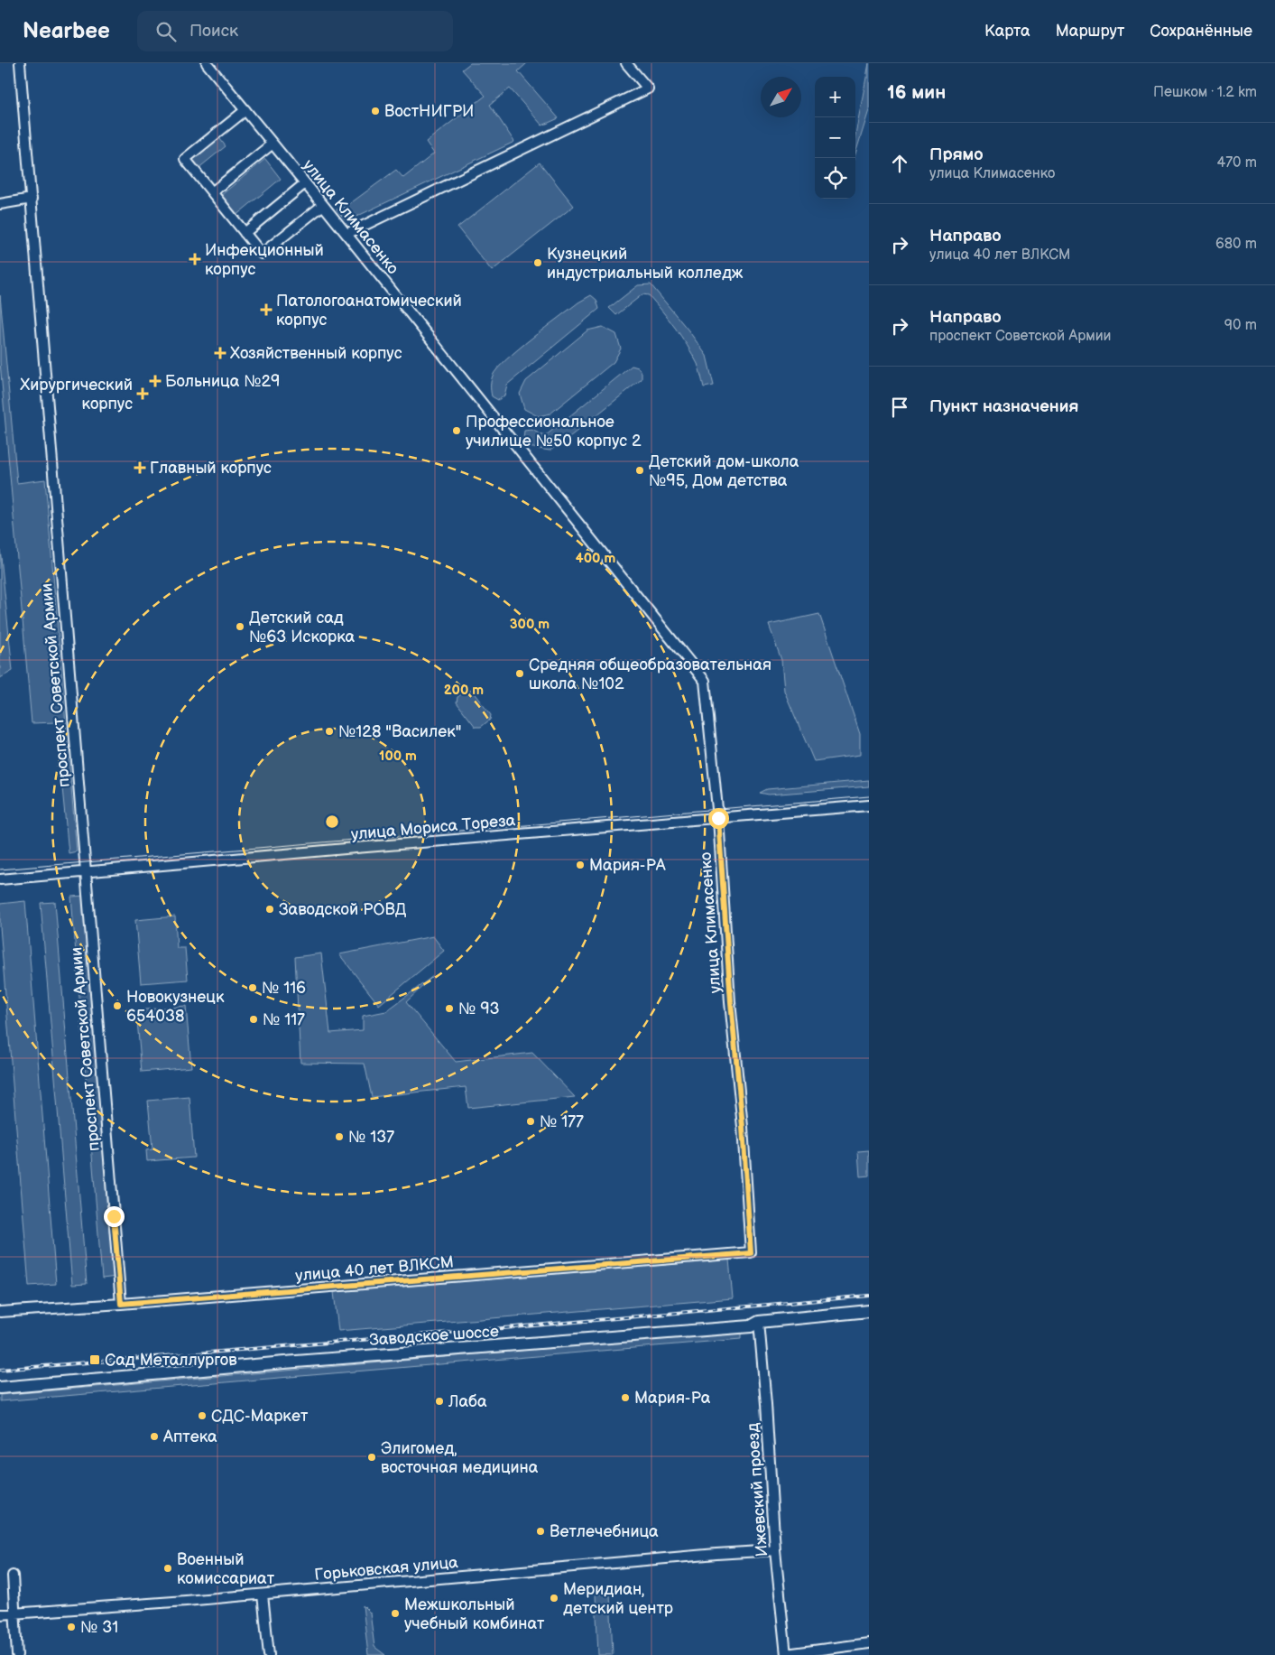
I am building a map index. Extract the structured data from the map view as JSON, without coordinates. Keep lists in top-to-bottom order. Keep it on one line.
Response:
{"streets":{"main road":["Заводское шоссе"],"street":["улица Климасенко","проспект Советской Армии","улица Мориса Тореза","улица 40 лет ВЛКСМ","Ижевский проезд","Горьковская улица"]},"crossings":[["улица Климасенко","улица Мориса Тореза"],["улица Климасенко","улица 40 лет ВЛКСМ"],["проспект Советской Армии","улица Мориса Тореза"],["проспект Советской Армии","улица 40 лет ВЛКСМ"],["Заводское шоссе","Ижевский проезд"],["Ижевский проезд","Горьковская улица"]],"places":{"other":["ВостНИГРИ","Кузнецкий индустриальный колледж","Профессиональное училище №50 корпус 2","Детский дом-школа №95, Дом детства","Детский сад №63 Искорка","Средняя общеобразовательная школа №102","№128 \"Василек\"","Мария-РА","Заводской РОВД","№ 116","Новокузнецк 654038","№ 93","№ 117","№ 177","№ 137","Мария-Ра","Лаба","СДС-Маркет","Аптека","Элигомед, восточная медицина","Ветлечебница","Военный комиссариат","Меридиан, детский центр","Межшкольный учебный комбинат","№ 31"],"health":["Инфекционный корпус","Патологоанатомический корпус","Хозяйственный корпус","Больница №29","Хирургический корпус","Главный корпус"],"transit":["Сад Металлургов"]},"north":"top right","page":{"header":"Nearbee","search":"Поиск","nav":["Карта","Маршрут","Сохранённые"],"heading":["16 мин","Пешком · 1.2 km"],"map_buttons":["+","−"],"list":[["Прямо","улица Климасенко","470 m"],["Направо","улица 40 лет ВЛКСМ","680 m"],["Направо","проспект Советской Армии","90 m"],"Пункт назначения"]},"rings":["400 m","300 m","200 m","100 m"]}
